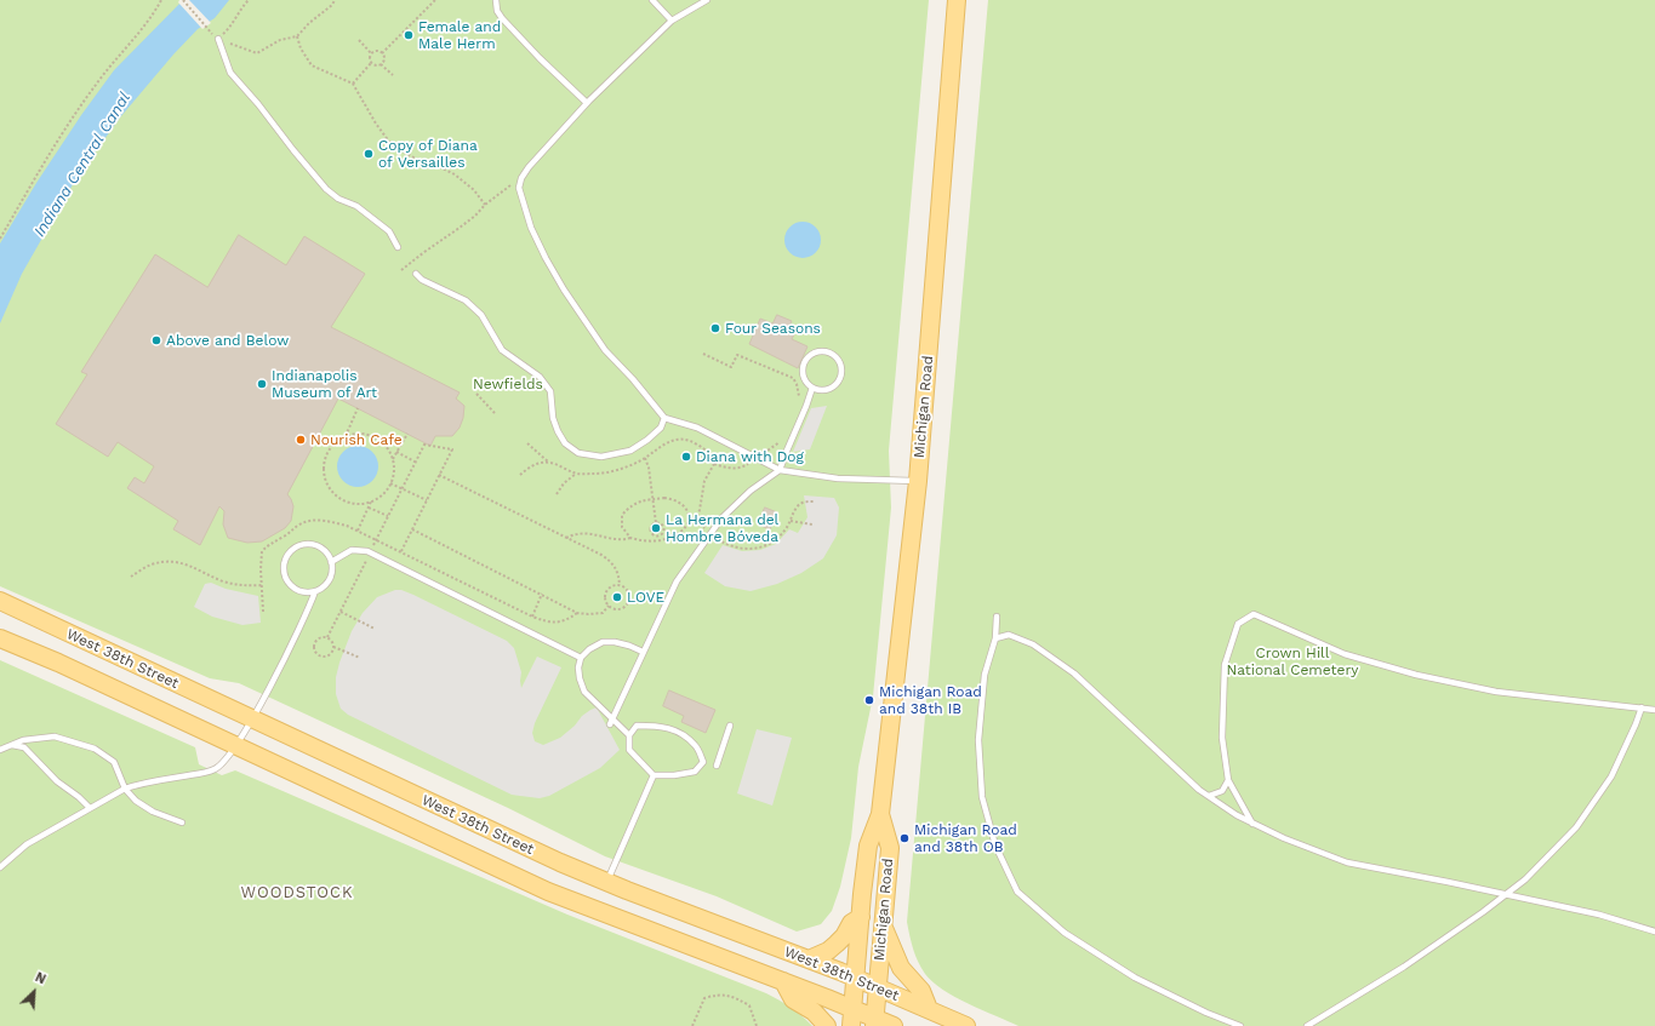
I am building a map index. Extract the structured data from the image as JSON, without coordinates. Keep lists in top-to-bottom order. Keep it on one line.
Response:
{"streets":{"main road":["Michigan Road","West 38th Street"]},"crossings":[["Michigan Road","West 38th Street"]],"districts":["WOODSTOCK"],"water":["Indiana Central Canal"],"parks":["Newfields","Crown Hill National Cemetery"],"places":["Female and Male Herm","Copy of Diana of Versailles","Four Seasons","Above and Below","Indianapolis Museum of Art","Nourish Cafe","Diana with Dog","La Hermana del Hombre Bóveda","LOVE","Michigan Road and 38th IB","Michigan Road and 38th OB"],"north":"top right"}
